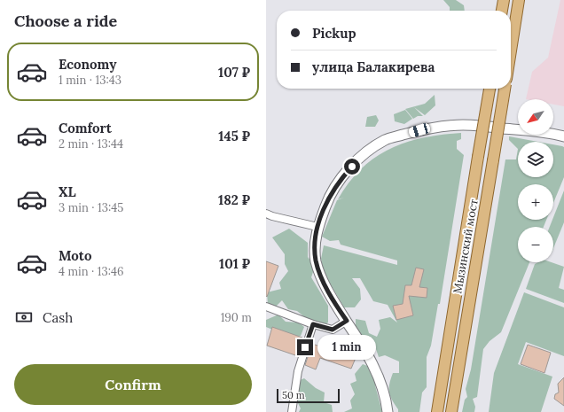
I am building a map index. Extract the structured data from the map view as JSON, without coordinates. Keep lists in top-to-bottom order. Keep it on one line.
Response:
{"streets":{"main road":["Мызинский мост"]},"scale_bar":"50 m","north":"bottom left","page":{"heading":"Choose a ride","banner":["Pickup","улица Балакирева"],"list":[{"name":"Economy","note":"1 min · 13:43","value":"107 ₽"},{"name":"Comfort","note":"2 min · 13:44","value":"145 ₽"},{"name":"XL","note":"3 min · 13:45","value":"182 ₽"},{"name":"Moto","note":"4 min · 13:46","value":"101 ₽"}],"map_buttons":["+","−"],"pay":["Cash","190 m"],"bubble":"1 min","buttons":"Confirm","scale":"50 m"}}
